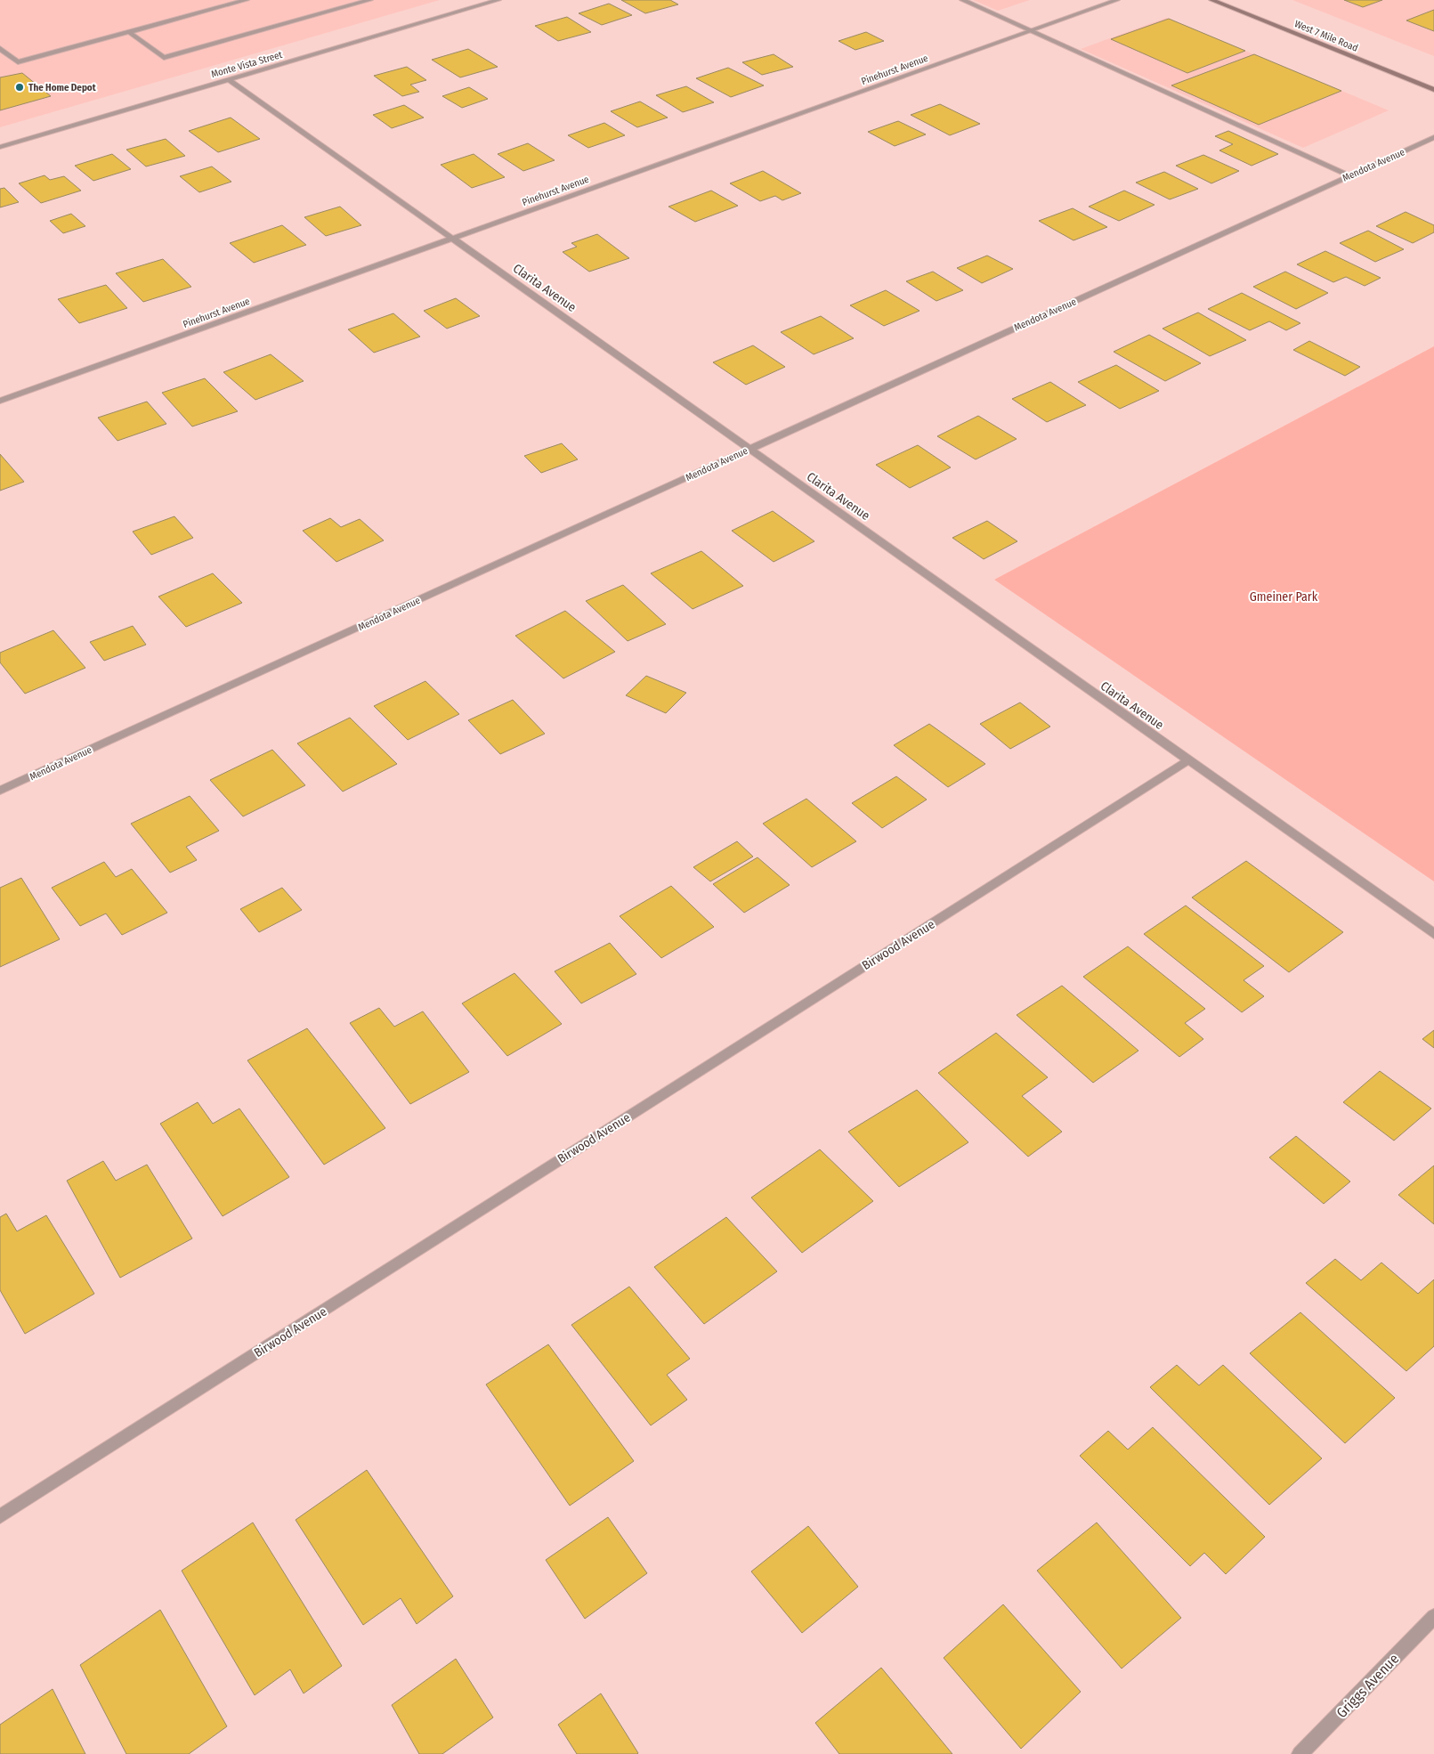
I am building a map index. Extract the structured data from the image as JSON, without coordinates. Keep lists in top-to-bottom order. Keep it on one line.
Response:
{"streets":{"main road":["West 7 Mile Road"],"street":["Monte Vista Street","Pinehurst Avenue","Mendota Avenue","Clarita Avenue","Birwood Avenue","Griggs Avenue"]},"crossings":[["Monte Vista Street","Clarita Avenue"],["Pinehurst Avenue","Clarita Avenue"],["Mendota Avenue","Clarita Avenue"],["Clarita Avenue","Birwood Avenue"]],"parks":["Gmeiner Park"],"places":["The Home Depot"]}
